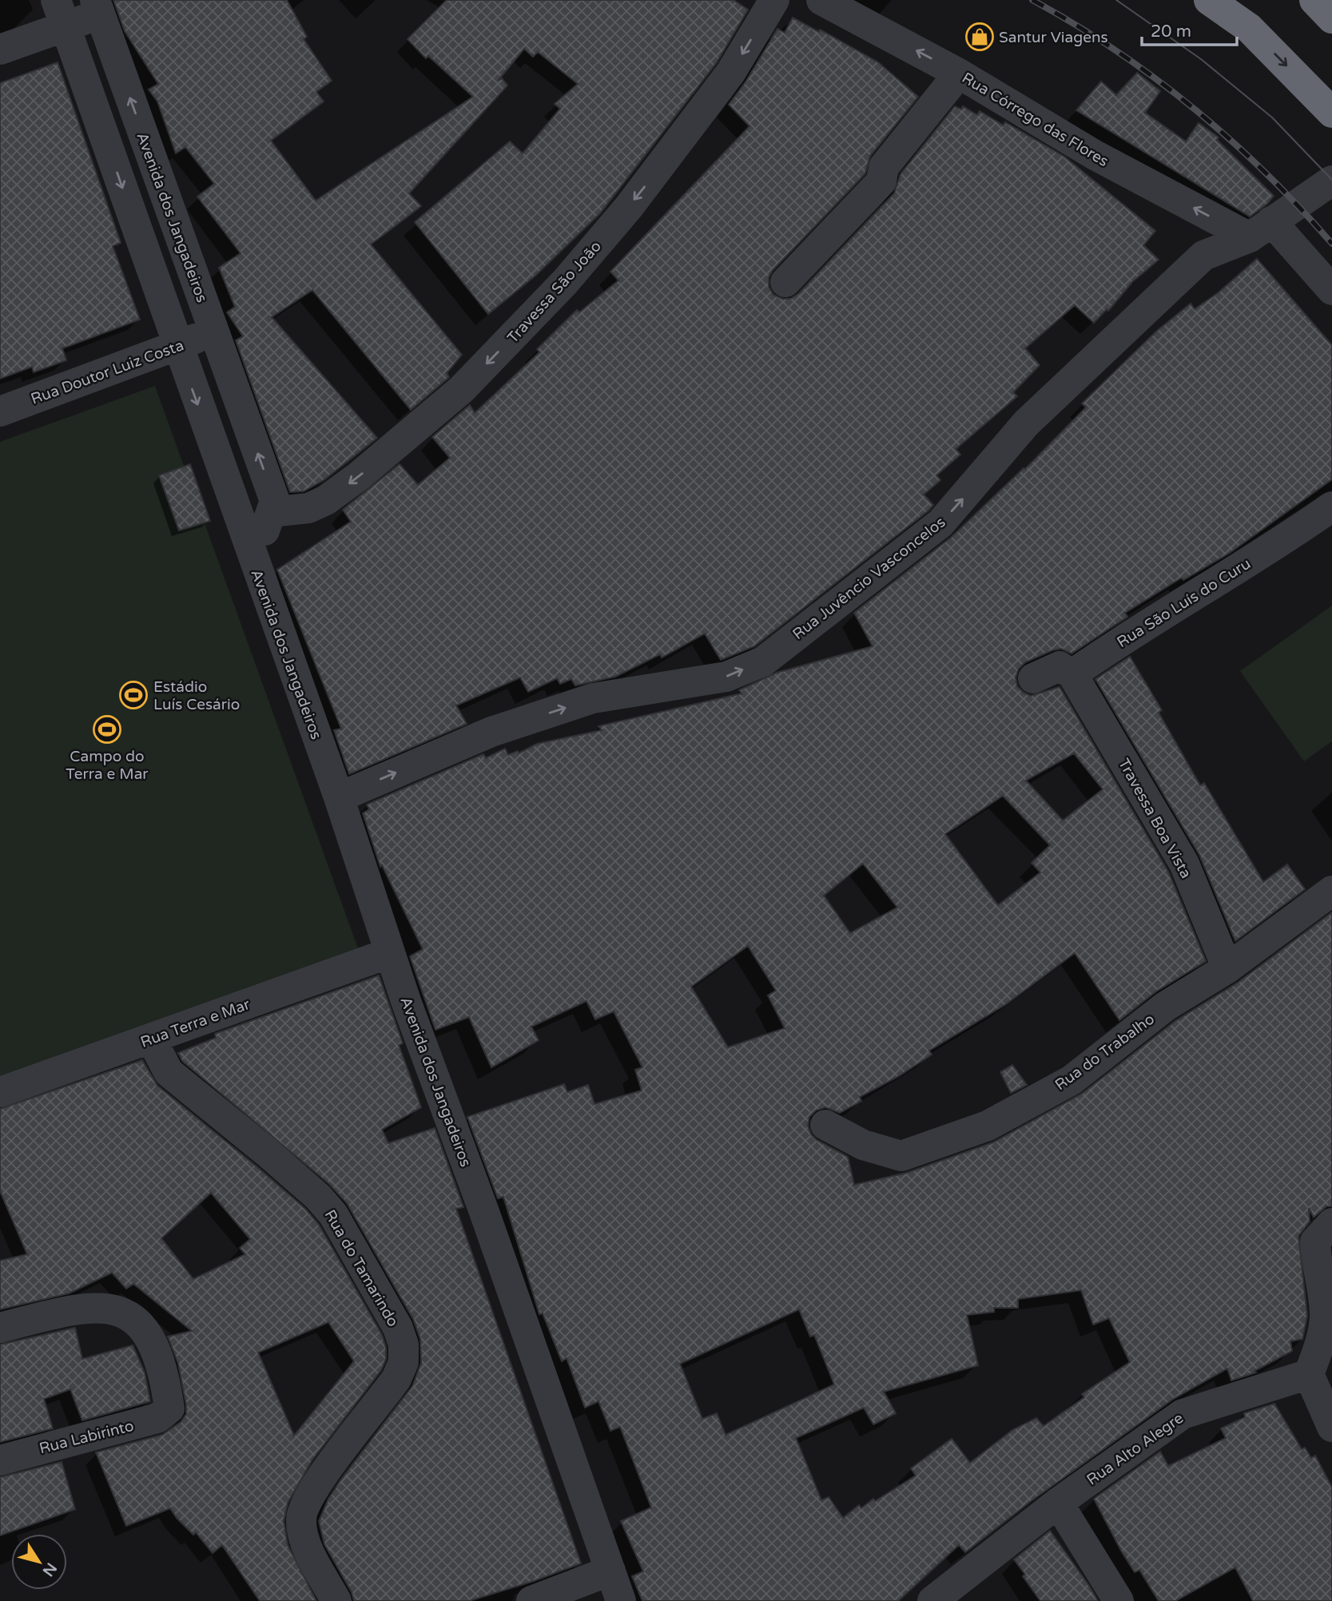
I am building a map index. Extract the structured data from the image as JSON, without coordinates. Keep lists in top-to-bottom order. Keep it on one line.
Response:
{"streets":{"street":["Rua Córrego das Flores","Avenida dos Jangadeiros","Travessa São João","Rua Doutor Luiz Costa","Rua Juvêncio Vasconcelos","Rua São Luís do Curu","Travessa Boa Vista","Rua Terra e Mar","Rua do Trabalho","Rua do Tamarindo","Rua Labirinto","Rua Alto Alegre"]},"crossings":[["Rua Córrego das Flores","Rua Juvêncio Vasconcelos"],["Avenida dos Jangadeiros","Travessa São João"],["Avenida dos Jangadeiros","Rua Doutor Luiz Costa"],["Avenida dos Jangadeiros","Rua Juvêncio Vasconcelos"],["Avenida dos Jangadeiros","Rua Terra e Mar"],["Rua São Luís do Curu","Travessa Boa Vista"],["Travessa Boa Vista","Rua do Trabalho"],["Rua Terra e Mar","Rua do Tamarindo"]],"one_way":["Rua Córrego das Flores","Rua Juvêncio Vasconcelos"],"places":{"shop":["Santur Viagens"],"sports":["Estádio Luís Cesário","Campo do Terra e Mar"]},"scale_bar":"20 m","north":"bottom right"}
